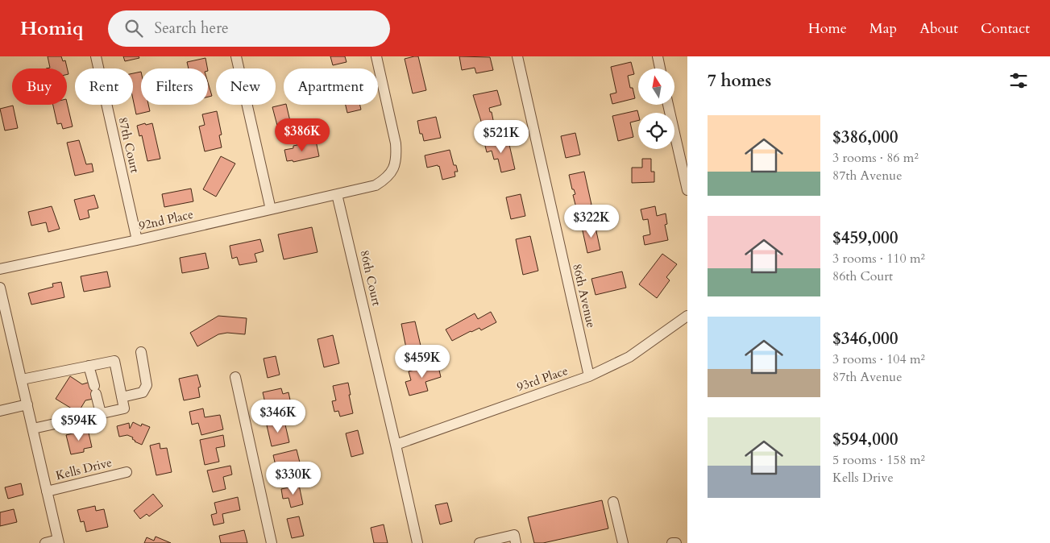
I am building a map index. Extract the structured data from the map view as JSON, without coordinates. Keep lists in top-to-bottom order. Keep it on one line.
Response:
{"streets":{"street":["87th Court","92nd Place","86th Court","86th Avenue","93rd Place","Kells Drive"]},"crossings":[["87th Court","92nd Place"],["92nd Place","86th Court"],["86th Court","93rd Place"],["86th Avenue","93rd Place"]],"north":"top","page":{"header":"Homiq","search":"Search here","nav":["Home","Map","About","Contact"],"heading":"7 homes","chip":["Buy","Rent","Filters","New","Apartment"],"list":[{"name":"$386,000","note":"3 rooms · 86 m² · 87th Avenue"},{"name":"$459,000","note":"3 rooms · 110 m² · 86th Court"},{"name":"$346,000","note":"3 rooms · 104 m² · 87th Avenue"},{"name":"$594,000","note":"5 rooms · 158 m² · Kells Drive"}],"price":["$386K","$521K","$322K","$459K","$346K","$594K","$330K"]}}
